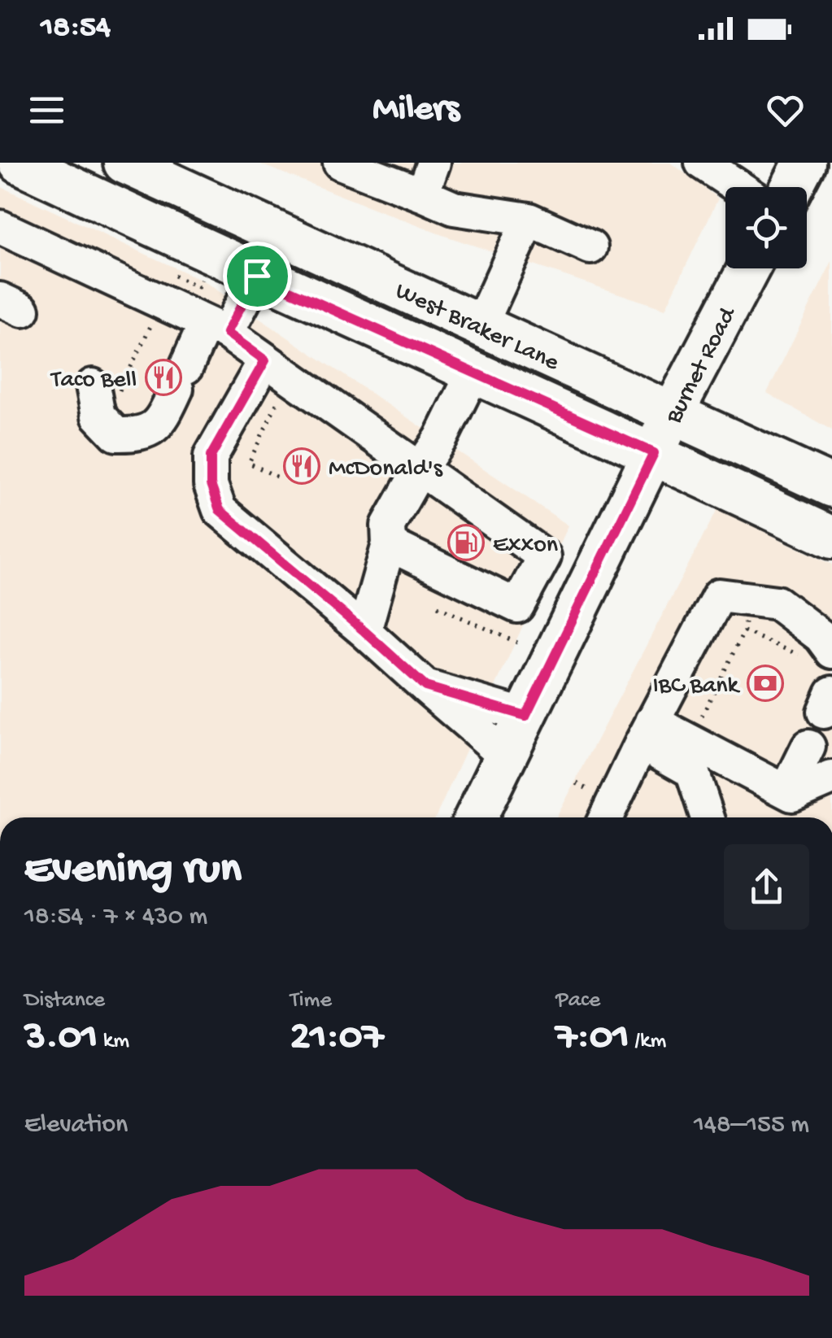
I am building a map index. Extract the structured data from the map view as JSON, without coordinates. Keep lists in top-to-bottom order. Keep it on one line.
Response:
{"streets":{"main road":["West Braker Lane","Burnet Road"]},"crossings":[["West Braker Lane","Burnet Road"]],"places":{"restaurant":["Taco Bell","McDonald's"],"fuel station":["Exxon"],"bank":["IBC Bank"]},"page":{"status":"18:54","header":"Milers","heading":["Evening run","18:54 · 7 × 430 m"],"stats":[["Distance","3.01 km"],["Time","21:07"],["Pace","7:01 /km"]],"chart":["Elevation","148–155 m"]}}
